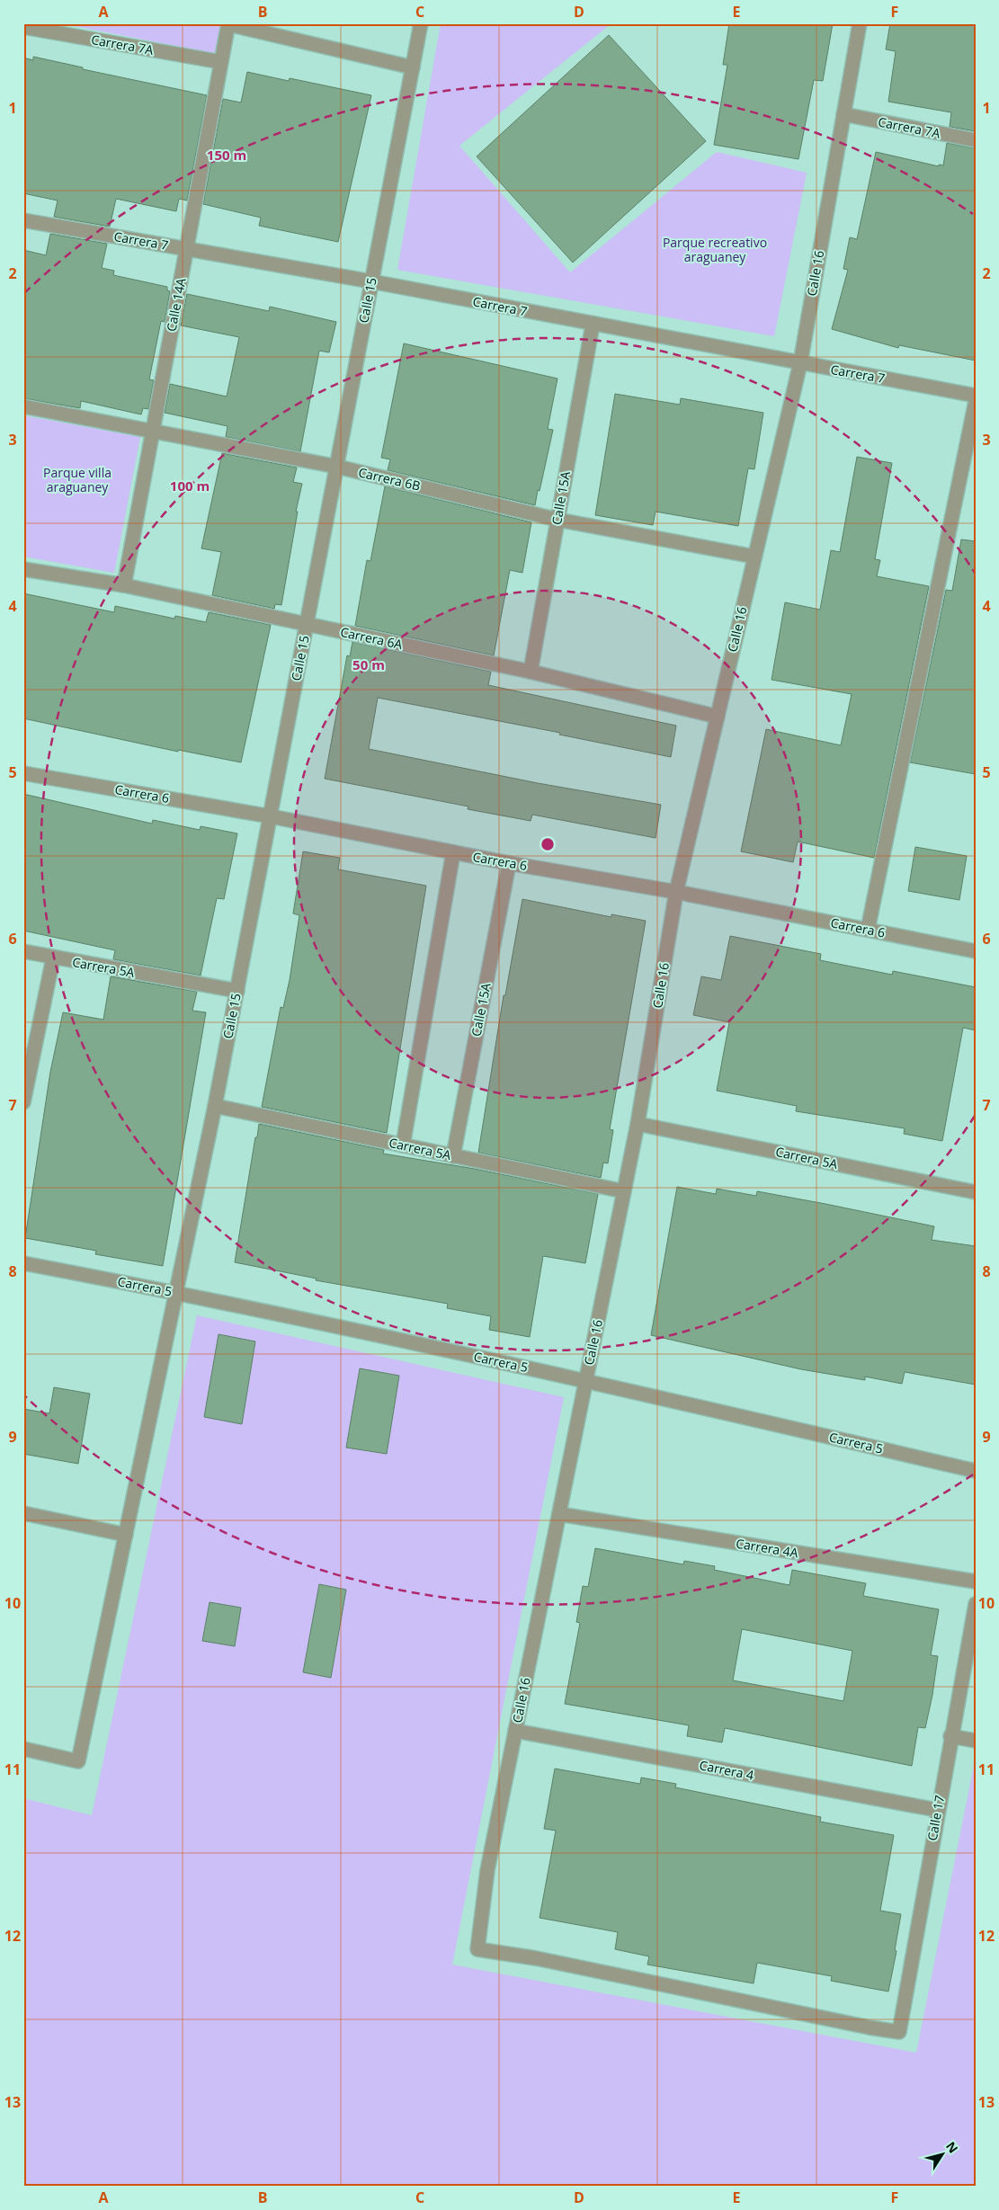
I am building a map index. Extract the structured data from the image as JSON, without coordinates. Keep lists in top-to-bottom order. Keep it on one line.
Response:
{"streets":{"street":["Carrera 7A","Carrera 7","Calle 16","Calle 15","Calle 14A","Carrera 6B","Calle 15A","Carrera 6A","Carrera 6","Carrera 5A","Carrera 5","Carrera 4A","Carrera 4","Calle 17"]},"crossings":[["Carrera 7A","Calle 16"],["Carrera 7A","Calle 14A"],["Carrera 7","Calle 16"],["Carrera 7","Calle 15"],["Carrera 7","Calle 14A"],["Carrera 7","Calle 15A"],["Calle 16","Carrera 6B"],["Calle 16","Carrera 6A"],["Calle 16","Carrera 6"],["Calle 16","Carrera 5A"],["Calle 16","Carrera 5"],["Calle 16","Carrera 4A"],["Calle 16","Carrera 4"],["Calle 16","Calle 17"],["Calle 15","Carrera 6B"],["Calle 15","Carrera 6A"],["Calle 15","Carrera 6"],["Calle 15","Carrera 5A"],["Calle 15","Carrera 5"],["Calle 14A","Carrera 6B"],["Calle 14A","Carrera 6A"],["Carrera 6B","Calle 15A"],["Calle 15A","Carrera 6A"],["Calle 15A","Carrera 6"],["Calle 15A","Carrera 5A"],["Carrera 4","Calle 17"]],"parks":["Parque recreativo araguaney","Parque villa araguaney"],"north":"top right","grid":{"columns":["A","B","C","D","E","F"],"rows":["1","2","3","4","5","6","7","8","9","10","11","12","13"]},"rings":["150 m","100 m","50 m"]}
